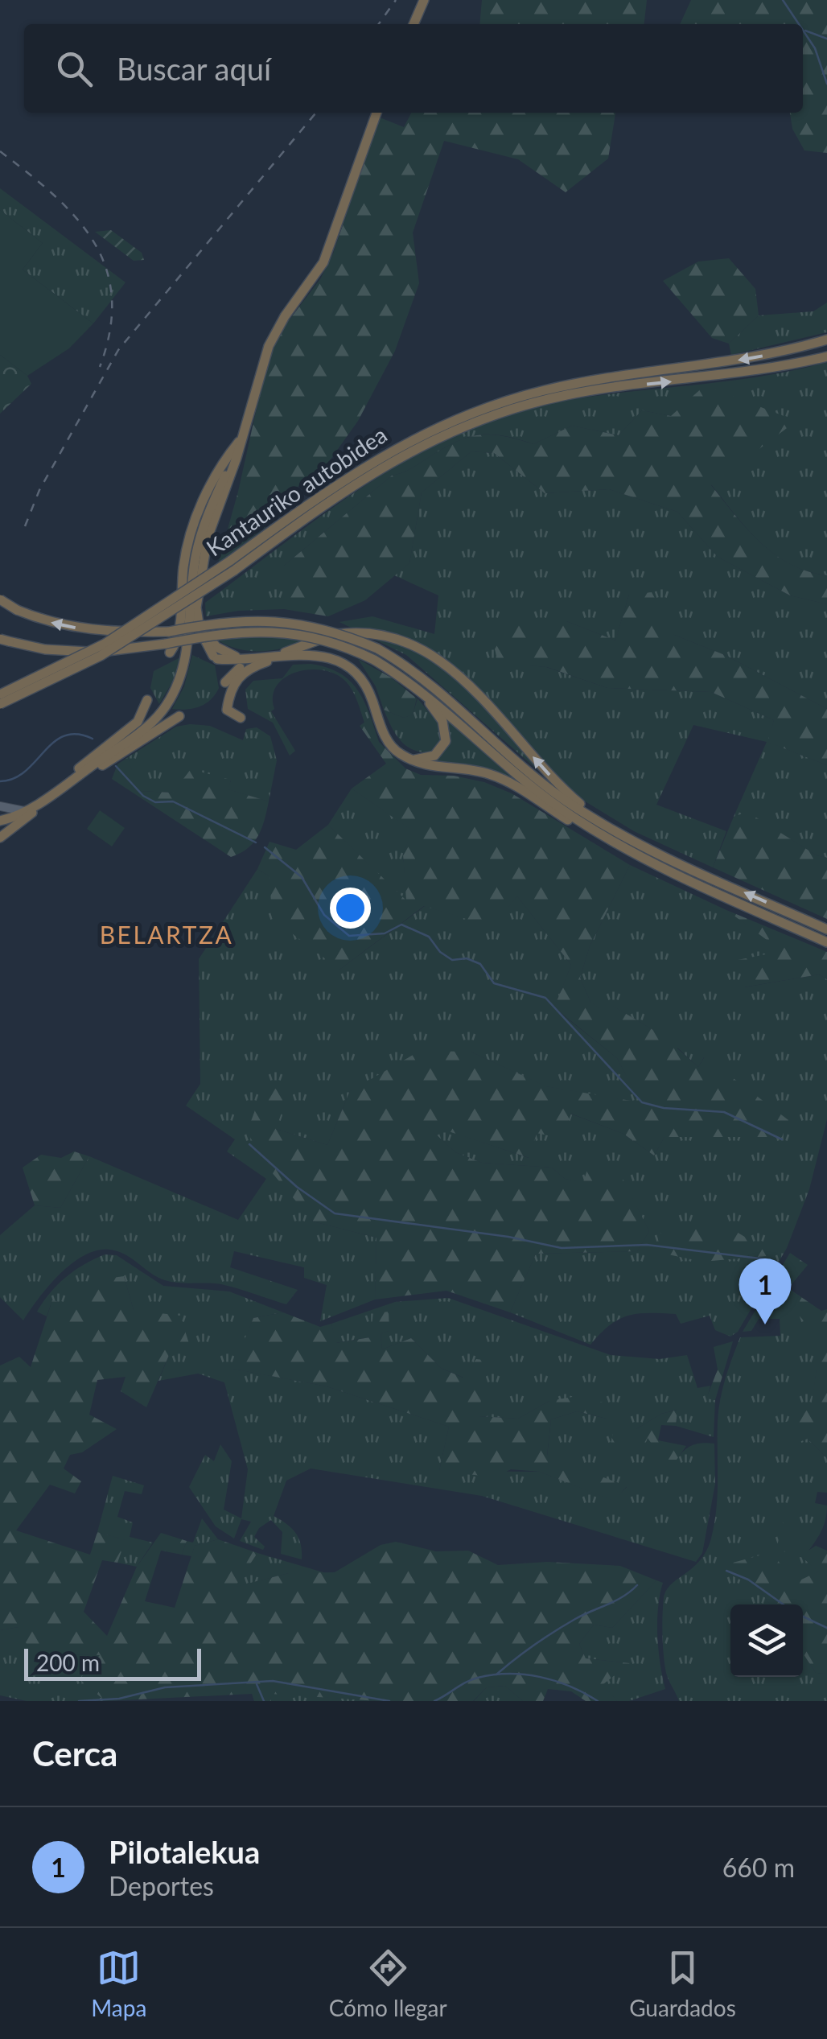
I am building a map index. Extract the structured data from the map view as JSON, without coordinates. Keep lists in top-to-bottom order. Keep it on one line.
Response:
{"streets":{"highway":["Kantauriko autobidea"]},"districts":["BELARTZA"],"scale_bar":"200 m","page":{"search":"Buscar aquí","pins":"1","scale":"200 m","heading":"Cerca","list":[{"mark":"1","name":"Pilotalekua","note":"Deportes","value":"660 m"}],"nav":["Mapa","Cómo llegar","Guardados"]}}
